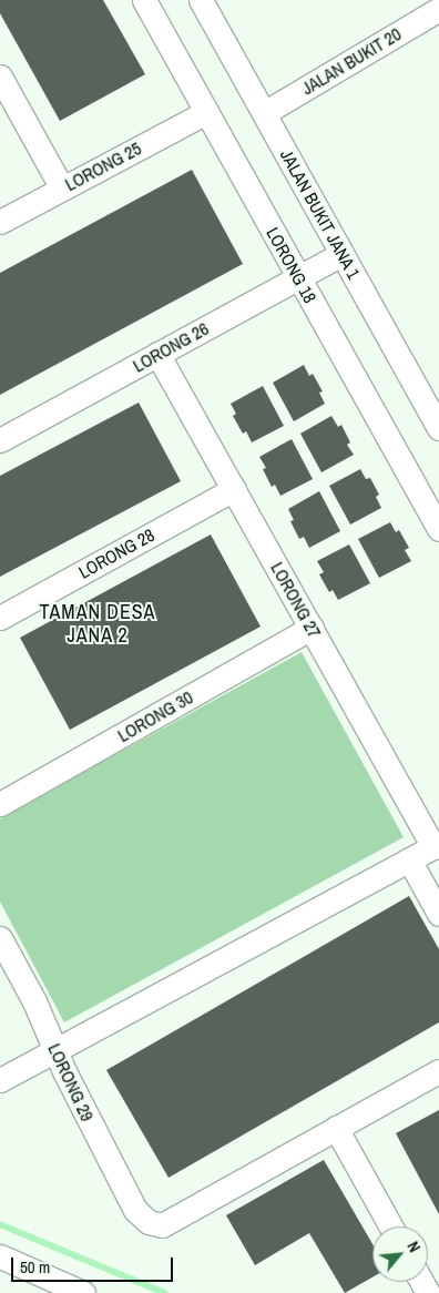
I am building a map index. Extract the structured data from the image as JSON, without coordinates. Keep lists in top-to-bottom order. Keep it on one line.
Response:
{"streets":{"street":["JALAN BUKIT 20","LORONG 25","JALAN BUKIT JANA 1","LORONG 18","LORONG 26","LORONG 28","LORONG 27","LORONG 30","LORONG 29"]},"crossings":[["JALAN BUKIT 20","JALAN BUKIT JANA 1"],["LORONG 25","LORONG 18"],["JALAN BUKIT JANA 1","LORONG 26"],["LORONG 18","LORONG 26"],["LORONG 26","LORONG 27"],["LORONG 28","LORONG 27"],["LORONG 27","LORONG 30"]],"districts":["TAMAN DESA JANA 2"],"scale_bar":"50 m","north":"top right"}
